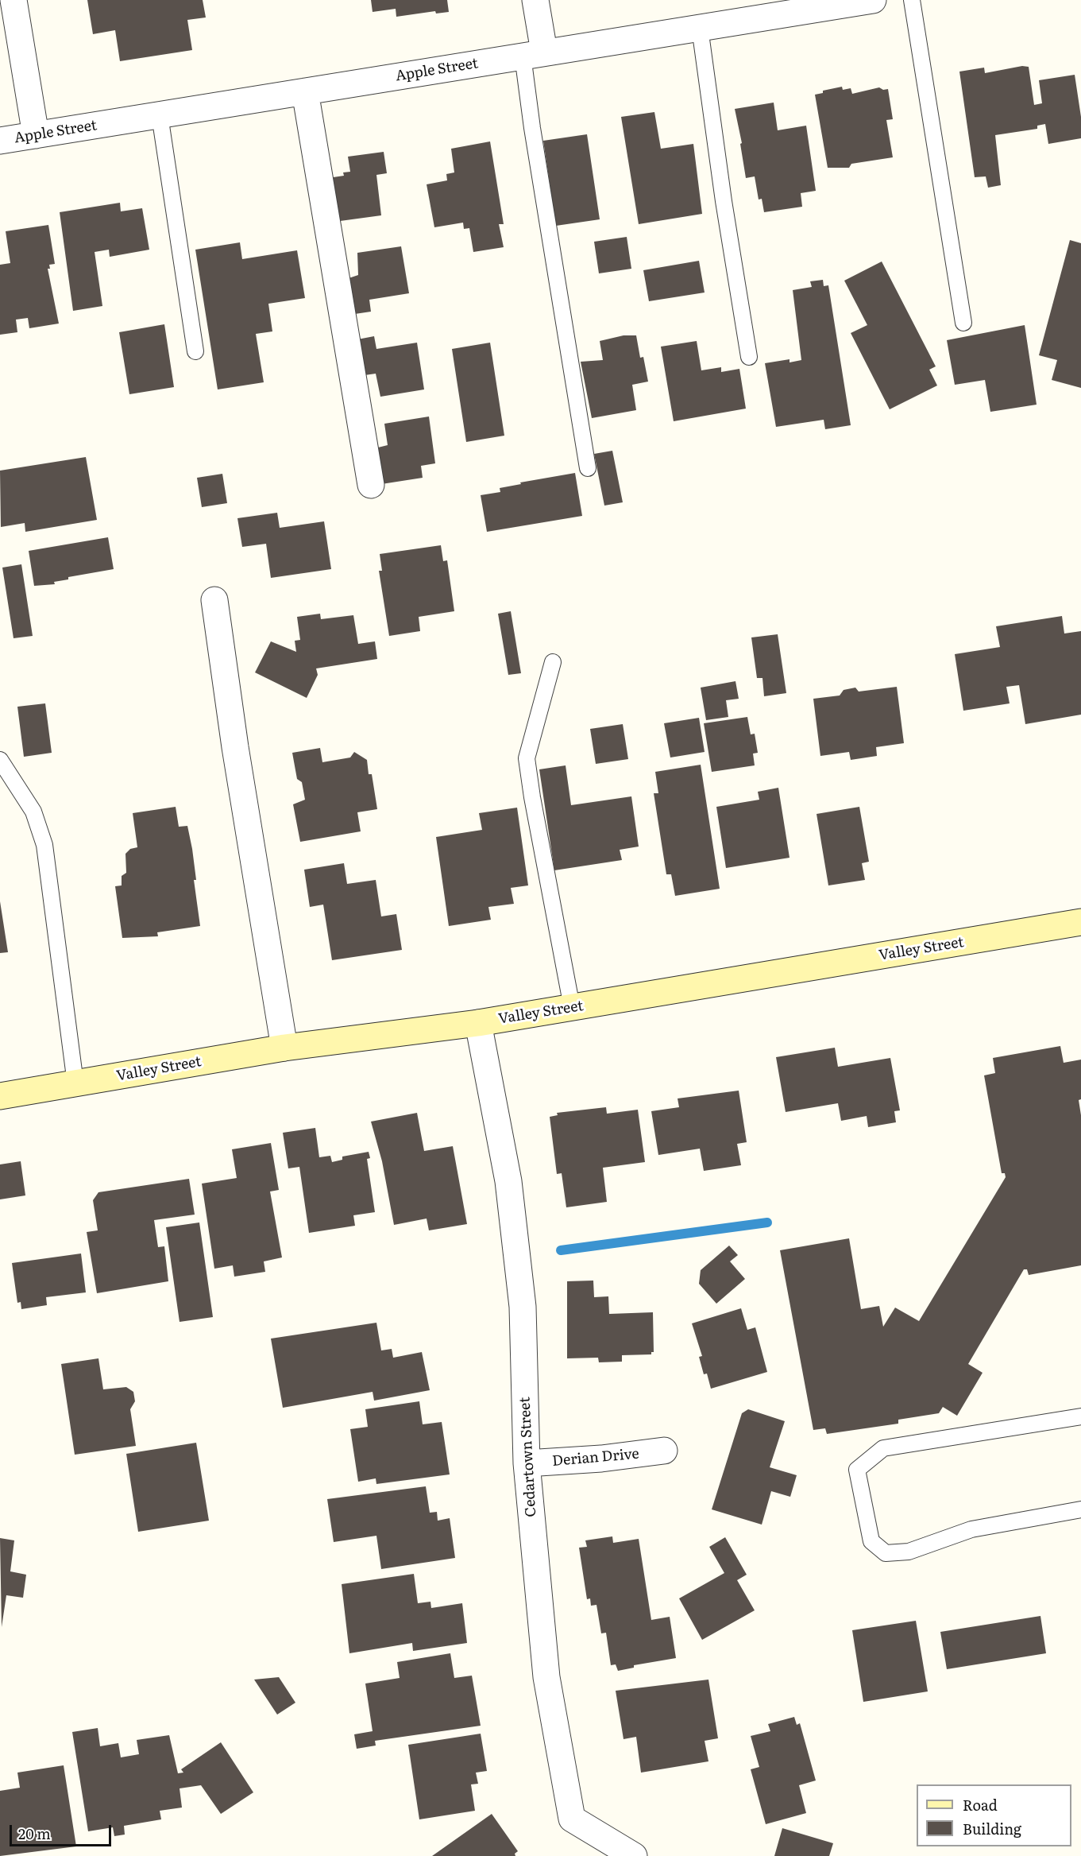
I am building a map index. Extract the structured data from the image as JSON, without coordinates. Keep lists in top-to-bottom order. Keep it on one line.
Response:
{"streets":{"street":["Apple Street","Valley Street","Cedartown Street","Derian Drive"]},"crossings":[["Valley Street","Cedartown Street"],["Cedartown Street","Derian Drive"]],"legend":["Road","Building"],"scale_bar":"20 m"}
